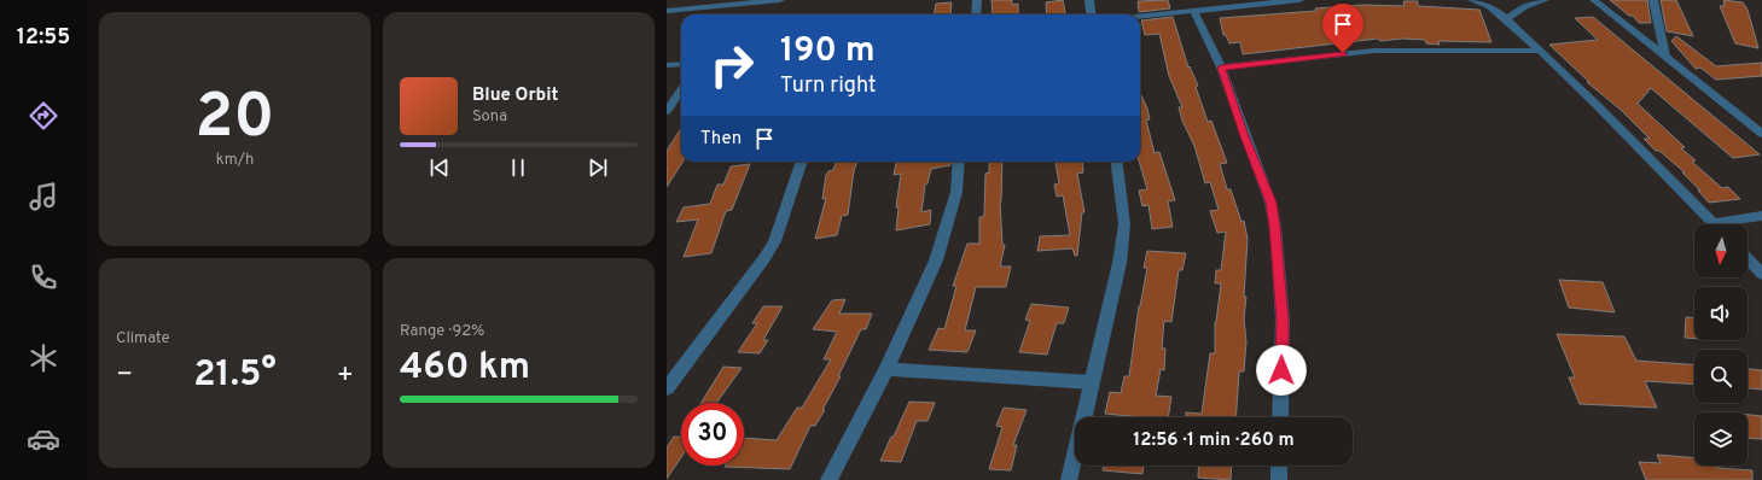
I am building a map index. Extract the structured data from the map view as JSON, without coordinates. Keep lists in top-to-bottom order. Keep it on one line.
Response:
{"north":"bottom","page":{"tabs":"12:55","tile":[["20","km/h"],"Climate",["Range · 92%","460 km"]],"turn":["190 m","Turn right"],"song":["Blue Orbit","Sona"],"then":"Then","heat":["−","21.5°","+"],"limit":"30","trip":"12:56 · 1 min · 260 m"}}
